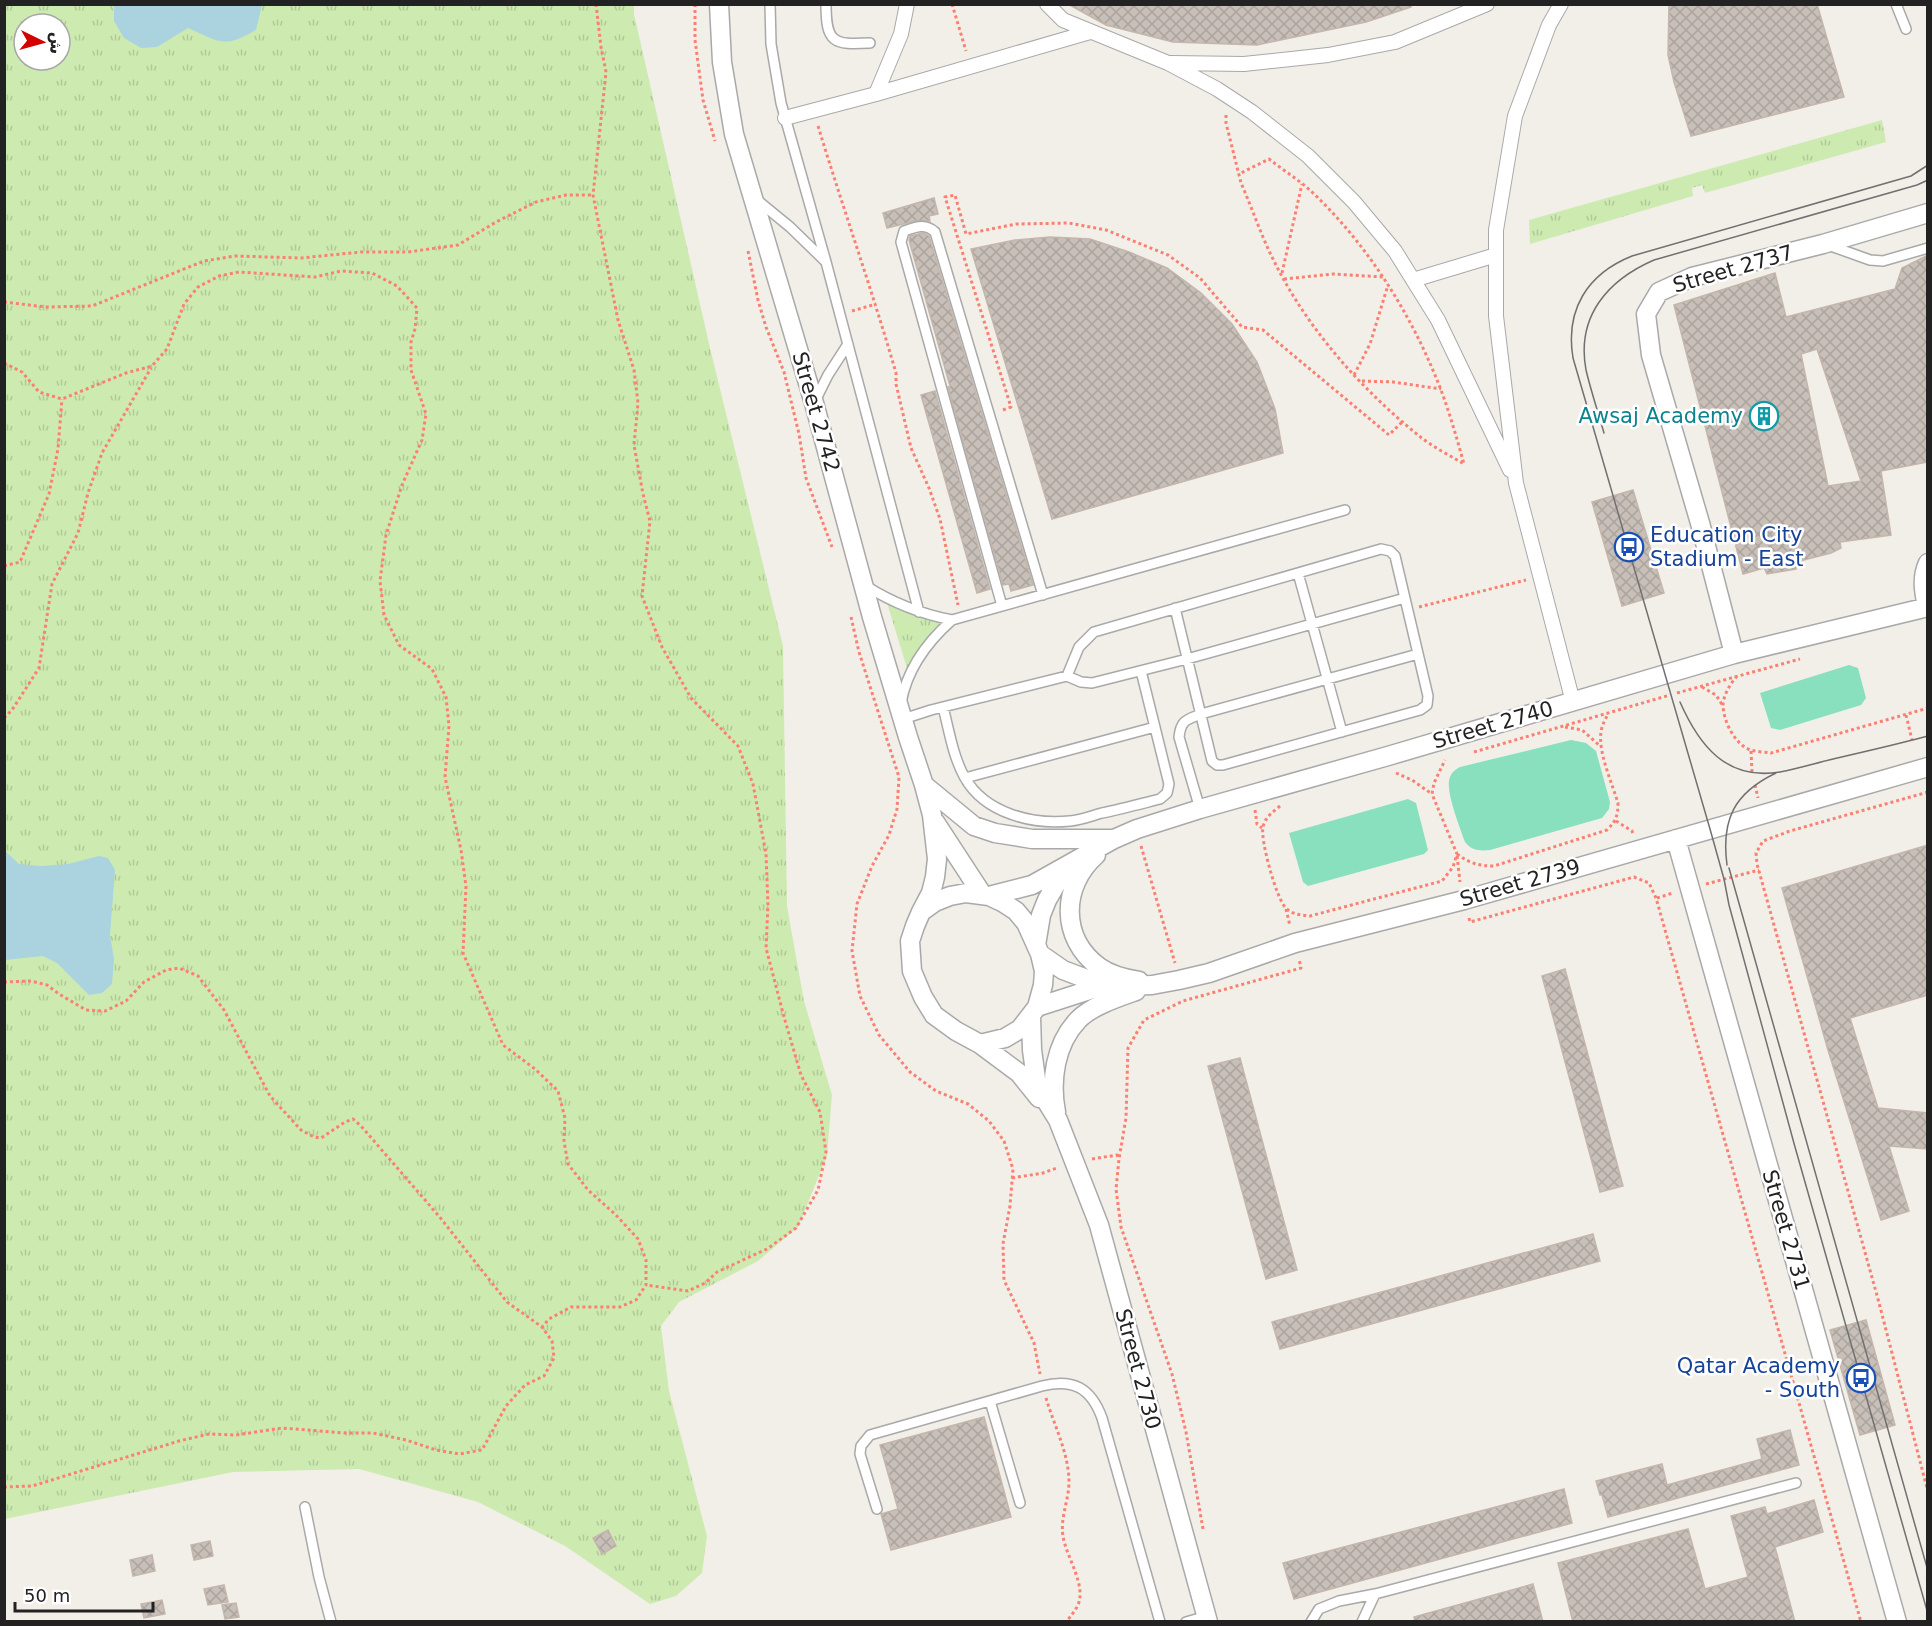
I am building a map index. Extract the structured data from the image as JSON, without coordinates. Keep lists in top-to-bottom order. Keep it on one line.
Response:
{"streets":{"street":["Street 2737","Street 2742","Street 2740","Street 2739","Street 2731","Street 2730"]},"crossings":[["Street 2737","Street 2740"],["Street 2742","Street 2740"],["Street 2742","Street 2739"],["Street 2742","Street 2730"],["Street 2740","Street 2739"],["Street 2740","Street 2730"],["Street 2739","Street 2731"],["Street 2739","Street 2730"]],"places":{"building":["Awsaj Academy"],"bus stop":["Education City Stadium - East","Qatar Academy - South"]},"scale_bar":"50 m","north":"right"}
